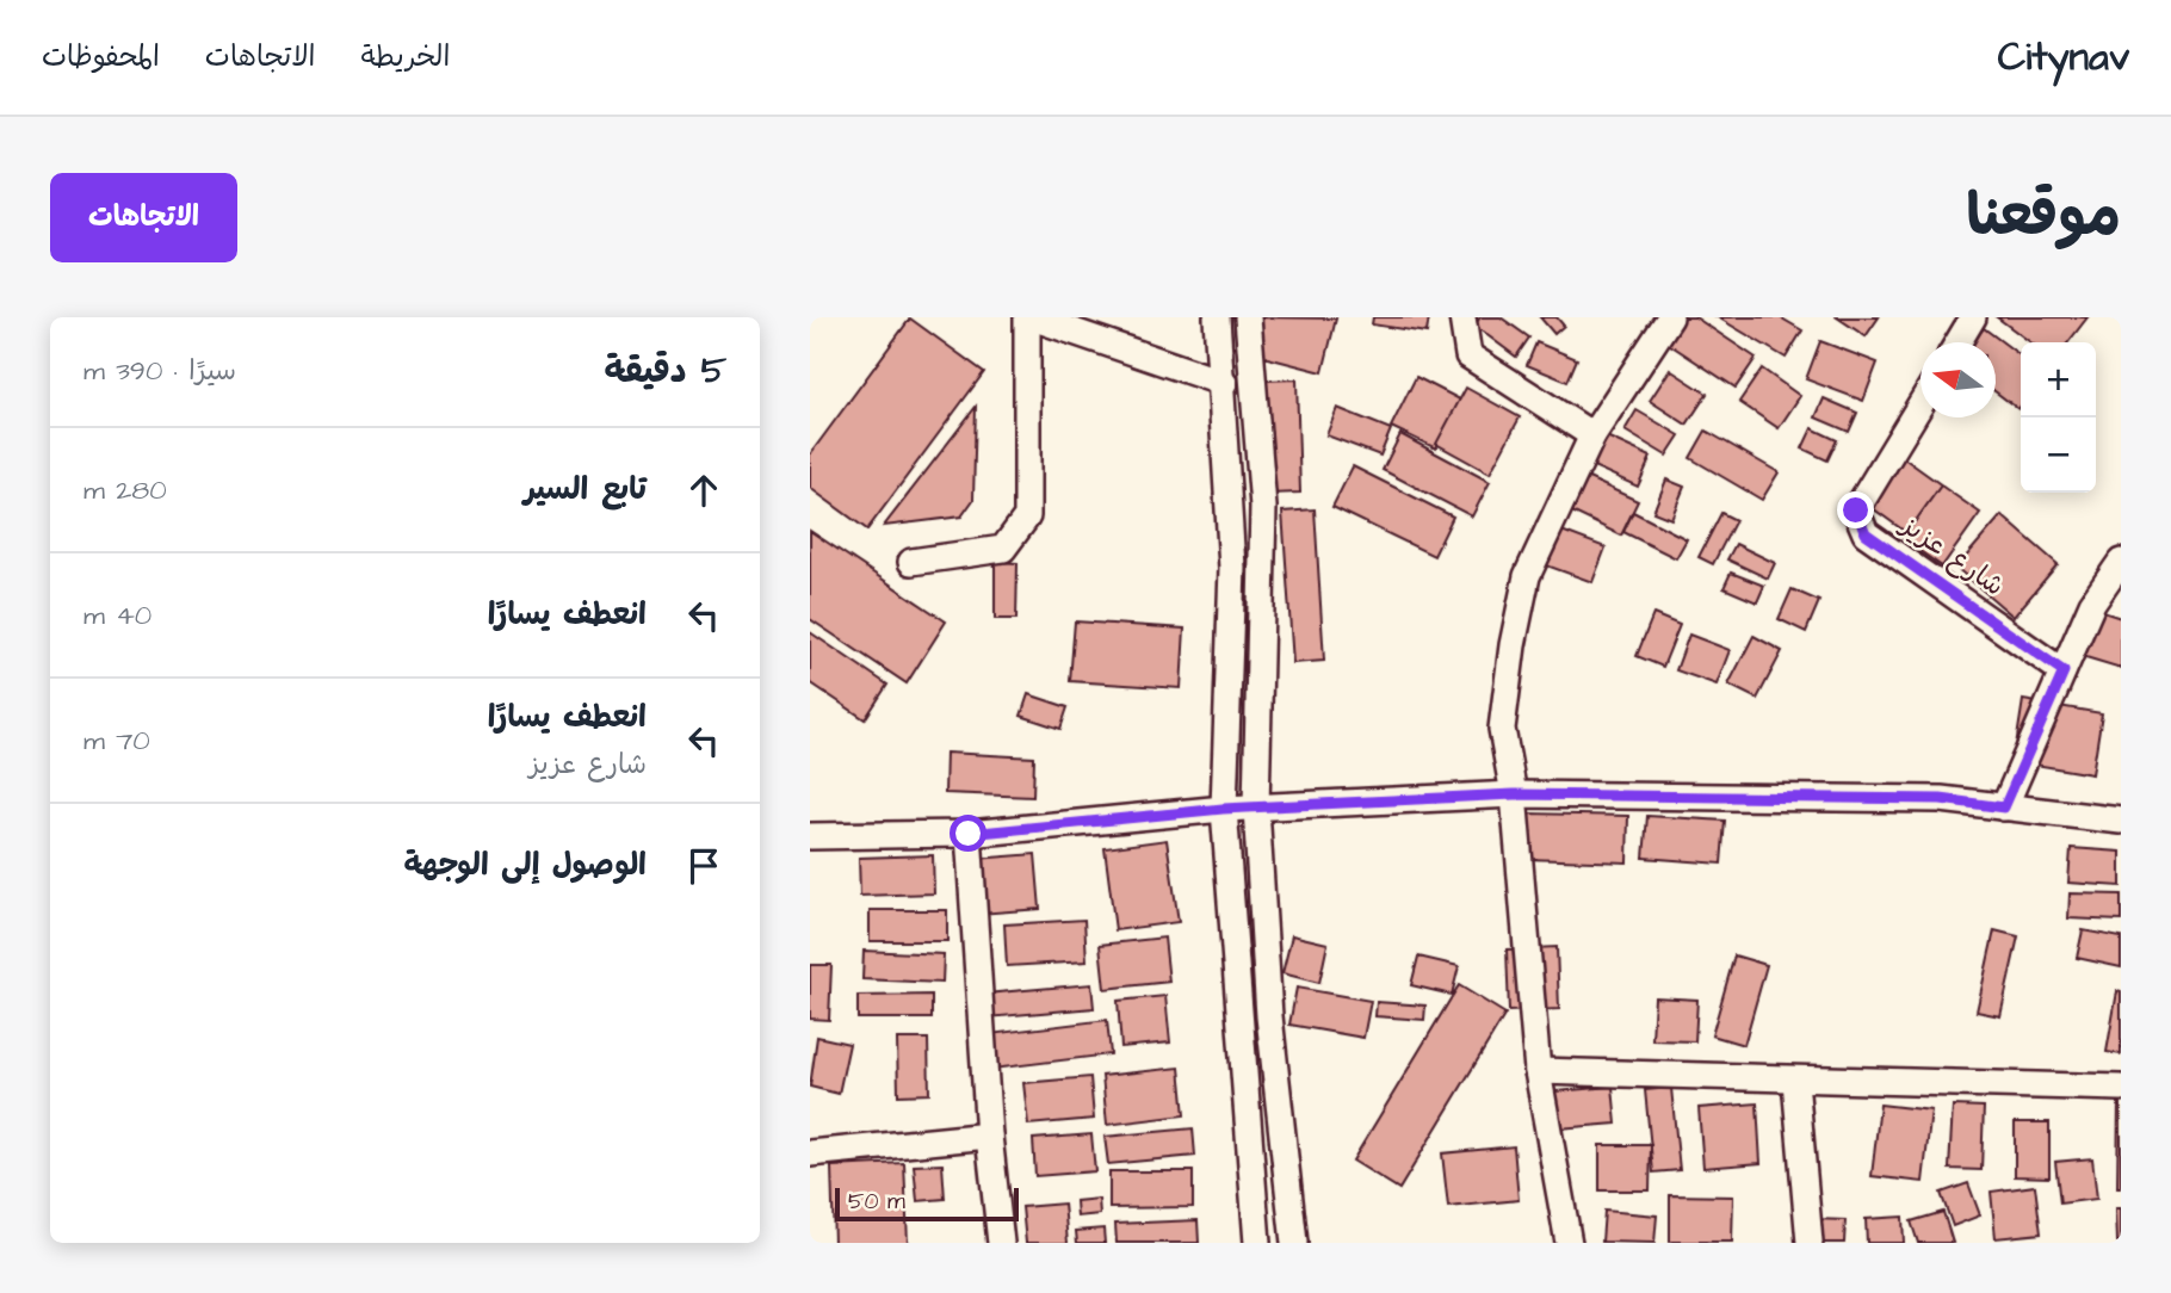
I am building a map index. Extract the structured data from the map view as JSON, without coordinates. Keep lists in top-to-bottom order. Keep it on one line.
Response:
{"streets":{"street":["شارع عزيز"]},"scale_bar":"50 m","north":"left","page":{"header":"Citynav","nav":["الخريطة","الاتجاهات","المحفوظات"],"title":"موقعنا","buttons":"الاتجاهات","heading":["5 دقيقة","سيرًا · 390 m"],"map_buttons":["+","−"],"list":[["تابع السير","280 m"],["انعطف يسارًا","40 m"],["انعطف يسارًا","شارع عزيز","70 m"],"الوصول إلى الوجهة"],"scale":"50 m"}}
